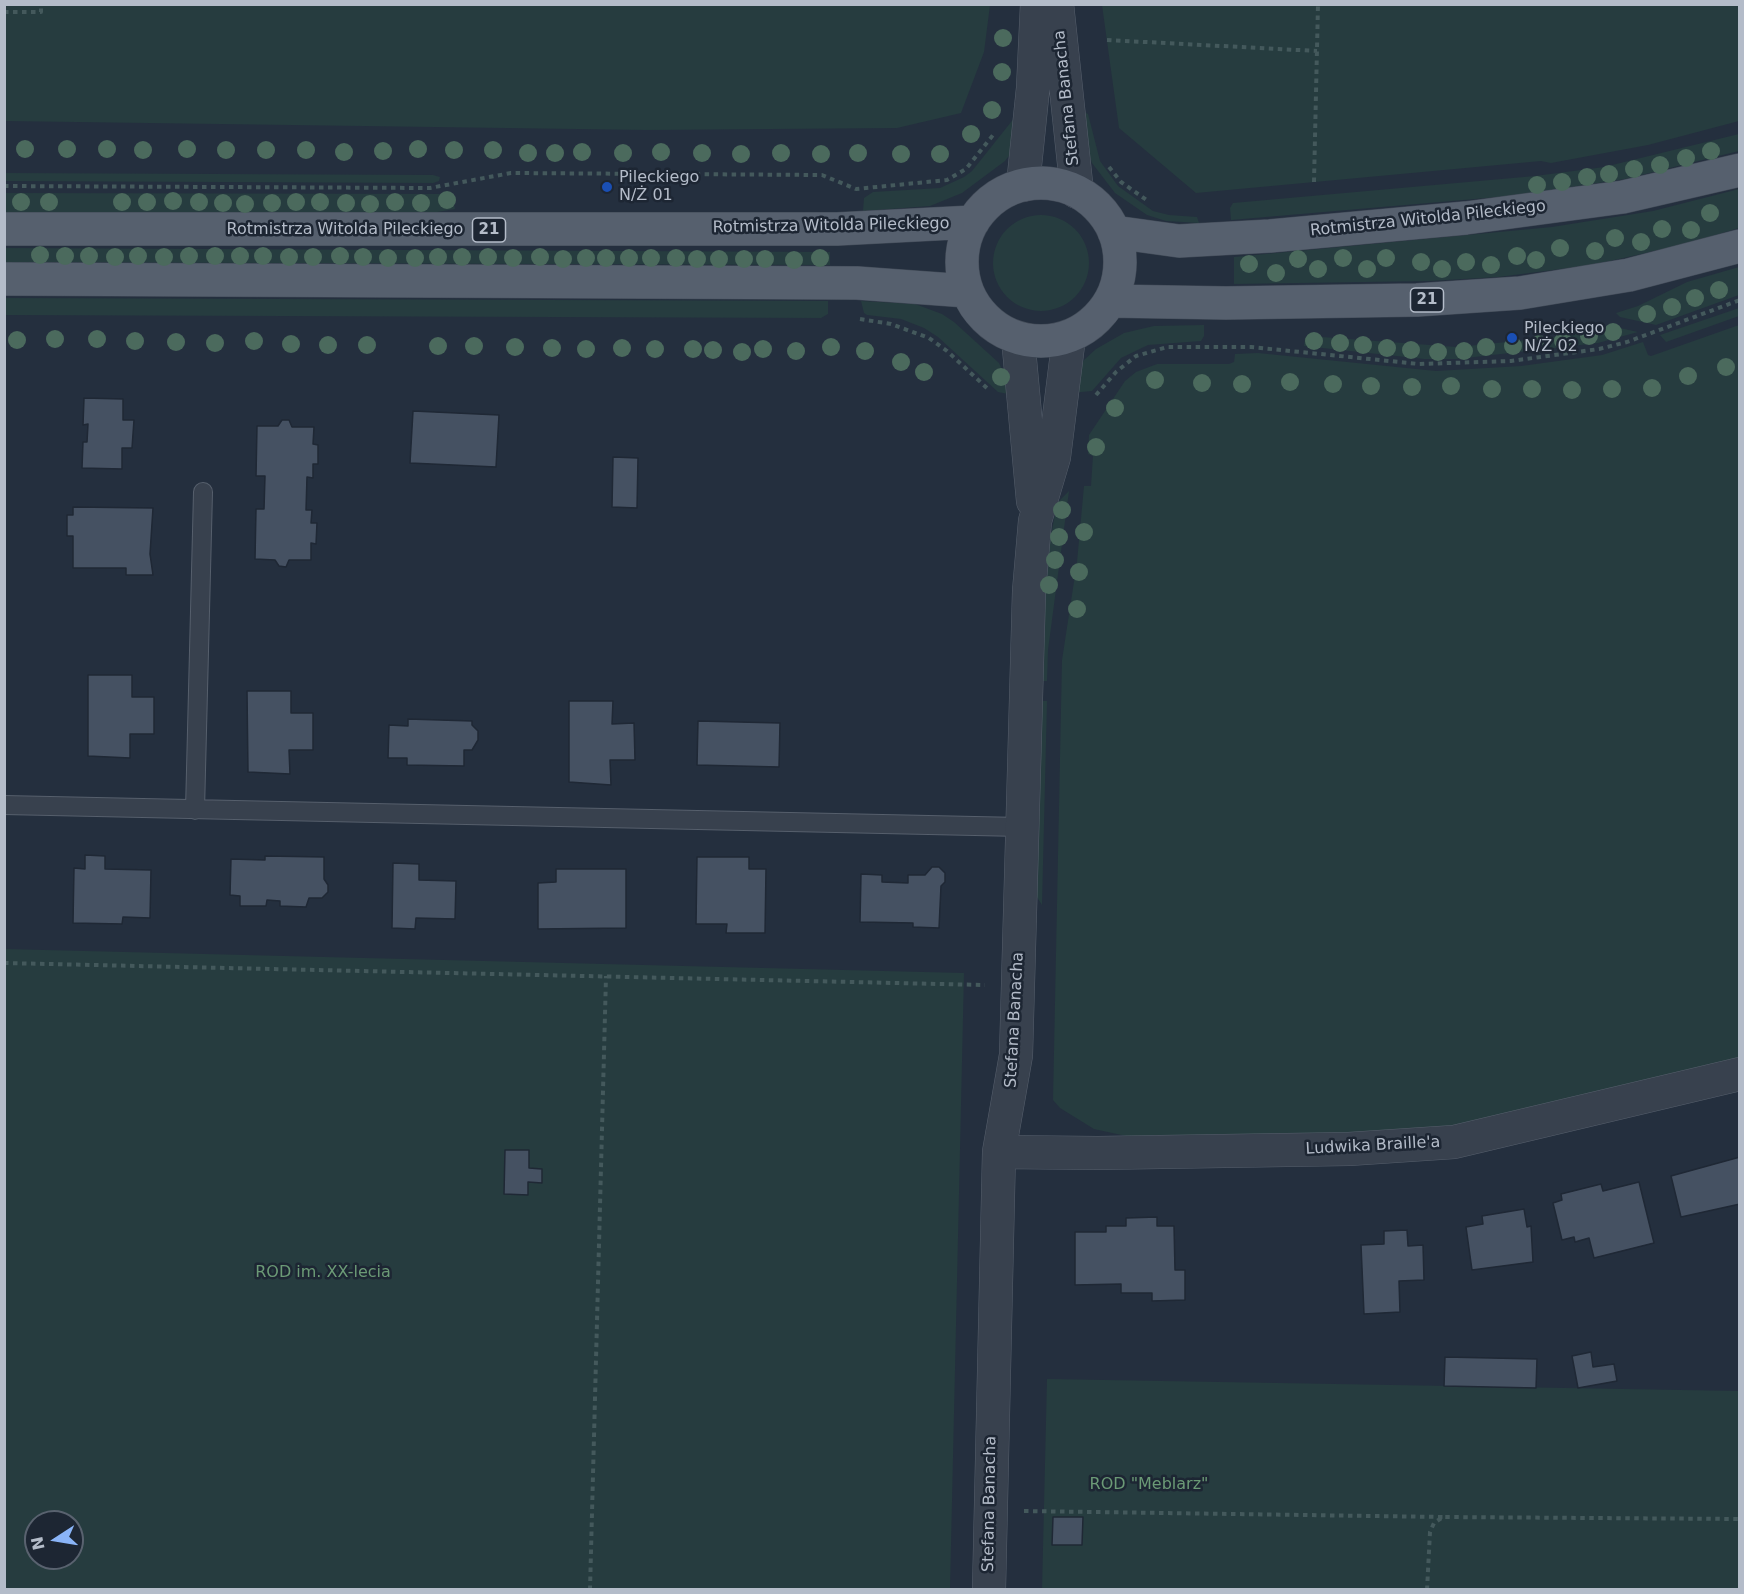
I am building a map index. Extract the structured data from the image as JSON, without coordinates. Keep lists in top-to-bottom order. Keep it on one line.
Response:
{"streets":{"main road":["Rotmistrza Witolda Pileckiego","21"],"street":["Stefana Banacha","Ludwika Braille'a"]},"crossings":[["Stefana Banacha","Rotmistrza Witolda Pileckiego"],["Stefana Banacha","21"],["Stefana Banacha","Ludwika Braille'a"],["Rotmistrza Witolda Pileckiego","21"]],"parks":["ROD im. XX-lecia","ROD \"Meblarz\""],"places":["Pileckiego N/Ż 01","Pileckiego N/Ż 02"],"north":"left"}
